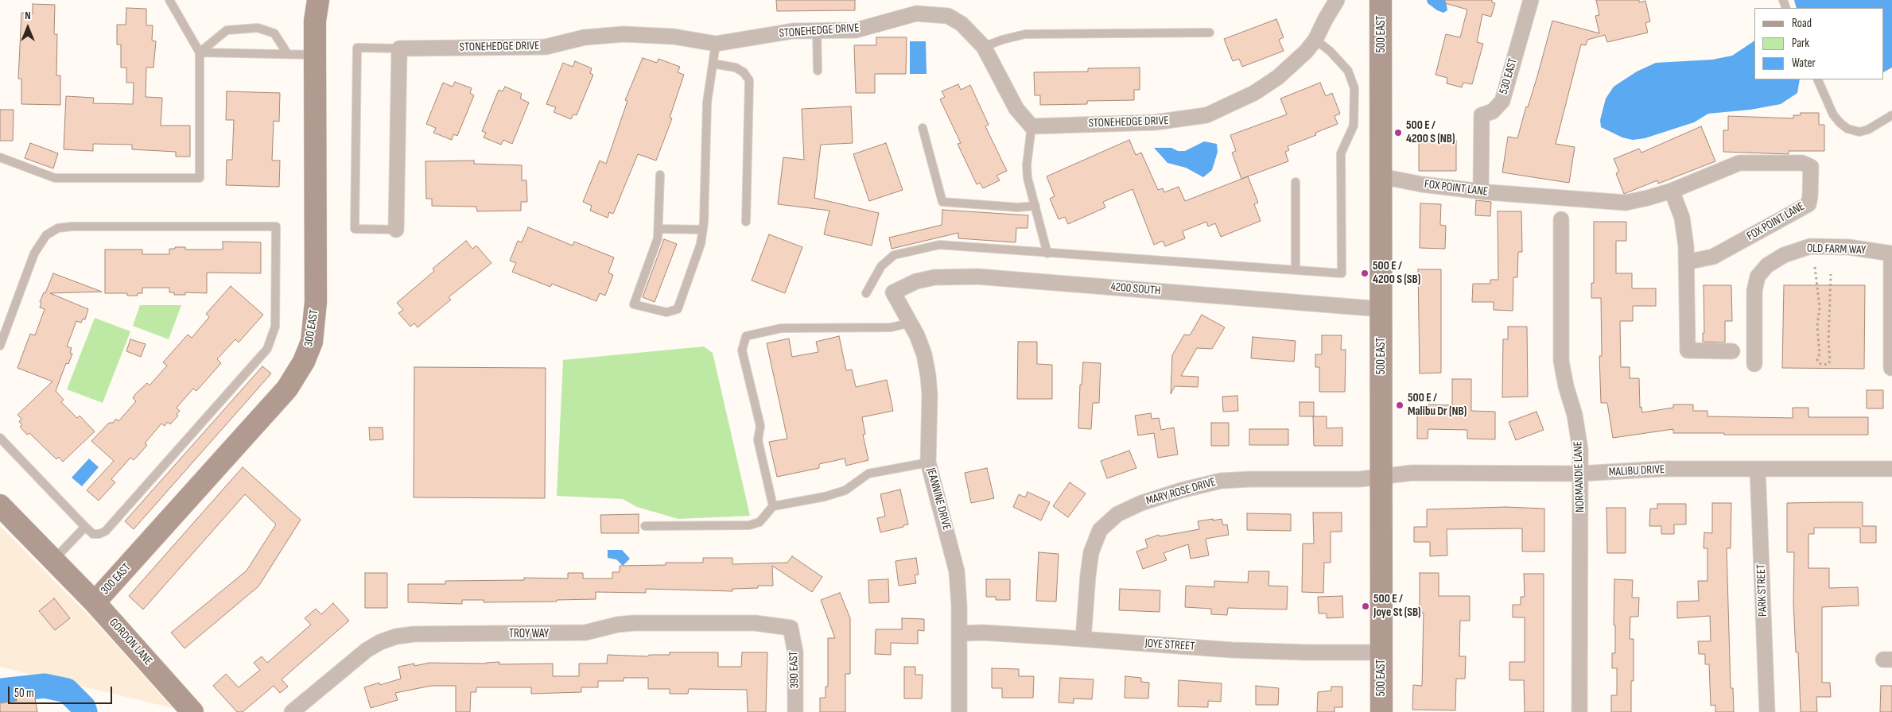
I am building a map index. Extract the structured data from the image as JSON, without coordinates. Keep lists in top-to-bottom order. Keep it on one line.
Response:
{"streets":{"street":["STONEHEDGE DRIVE","500 EAST","530 EAST","FOX POINT LANE","OLD FARM WAY","4200 SOUTH","300 EAST","MALIBU DRIVE","NORMANDIE LANE","MARY ROSE DRIVE","JEANNINE DRIVE","PARK STREET","TROY WAY","GORDON LANE","JOYE STREET","390 EAST"]},"crossings":[["500 EAST","FOX POINT LANE"],["500 EAST","4200 SOUTH"],["500 EAST","MALIBU DRIVE"],["500 EAST","MARY ROSE DRIVE"],["500 EAST","JOYE STREET"],["530 EAST","FOX POINT LANE"],["4200 SOUTH","JEANNINE DRIVE"],["300 EAST","GORDON LANE"],["MALIBU DRIVE","NORMANDIE LANE"],["MALIBU DRIVE","MARY ROSE DRIVE"],["MALIBU DRIVE","PARK STREET"],["MARY ROSE DRIVE","JOYE STREET"],["JEANNINE DRIVE","JOYE STREET"],["TROY WAY","390 EAST"]],"places":["500 E / 4200 S (NB)","500 E / 4200 S (SB)","500 E / Malibu Dr (NB)","500 E / Joye St (SB)"],"legend":["Road","Park","Water"],"scale_bar":"50 m","north":"top"}
